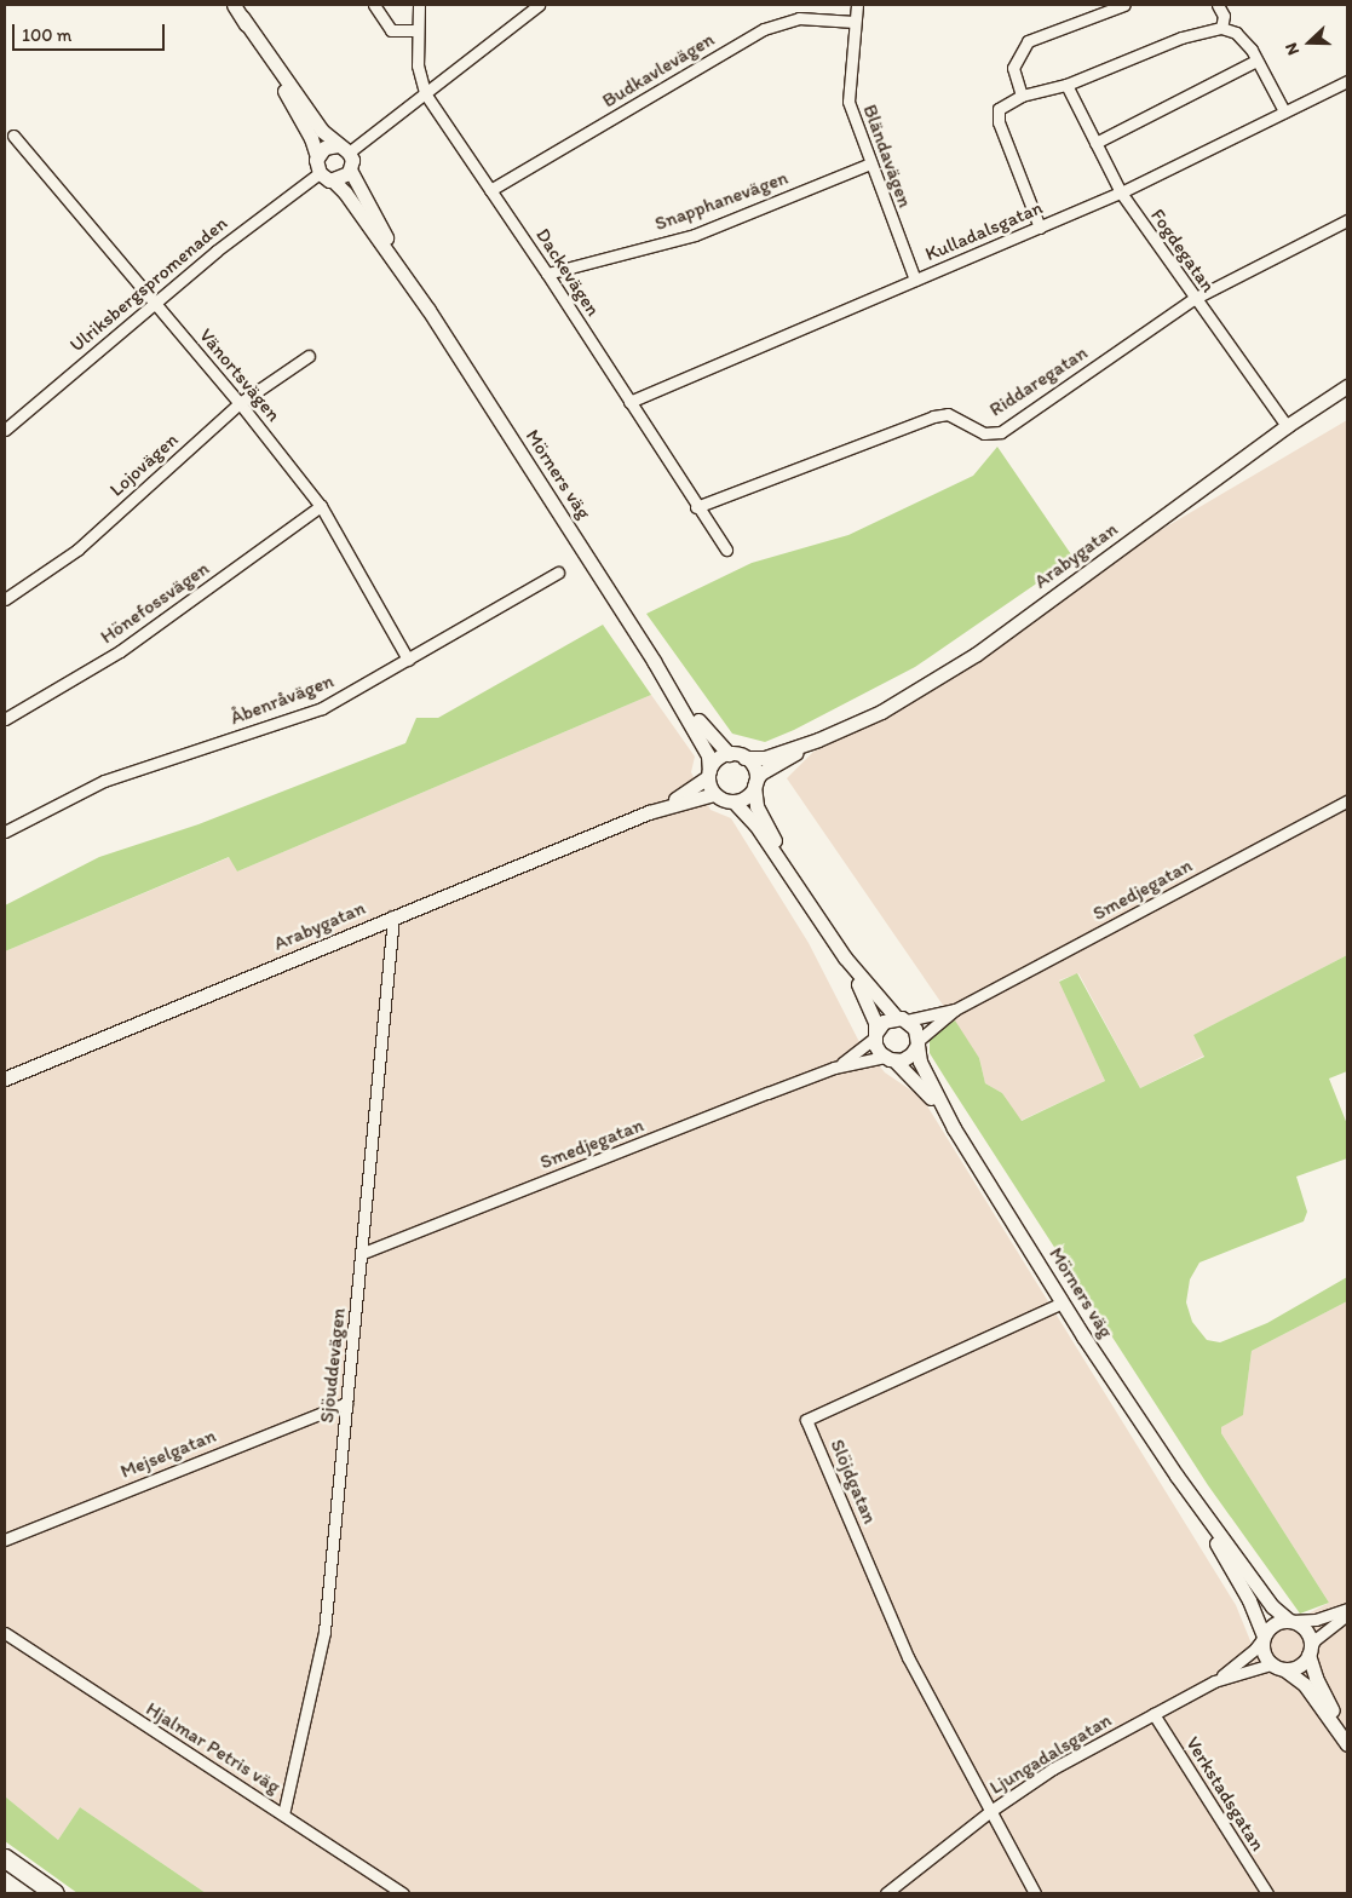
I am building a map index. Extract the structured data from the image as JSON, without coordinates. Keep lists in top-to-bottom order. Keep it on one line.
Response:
{"streets":{"main road":["Mörners väg","Arabygatan"],"street":["Budkavlevägen","Bländavägen","Snapphanevägen","Kulladalsgatan","Fogdegatan","Dackevägen","Ulriksbergspromenaden","Vänortsvägen","Riddaregatan","Lojovägen","Hönefossvägen","Åbenråvägen","Smedjegatan","Sjöuddevägen","Mejselgatan","Slöjdgatan","Hjalmar Petris väg","Ljungadalsgatan","Verkstadsgatan"]},"crossings":[["Budkavlevägen","Bländavägen"],["Budkavlevägen","Dackevägen"],["Bländavägen","Snapphanevägen"],["Bländavägen","Kulladalsgatan"],["Snapphanevägen","Dackevägen"],["Kulladalsgatan","Fogdegatan"],["Kulladalsgatan","Dackevägen"],["Fogdegatan","Riddaregatan"],["Fogdegatan","Arabygatan"],["Dackevägen","Riddaregatan"],["Ulriksbergspromenaden","Vänortsvägen"],["Ulriksbergspromenaden","Mörners väg"],["Vänortsvägen","Lojovägen"],["Vänortsvägen","Hönefossvägen"],["Vänortsvägen","Åbenråvägen"],["Mörners väg","Arabygatan"],["Mörners väg","Smedjegatan"],["Mörners väg","Slöjdgatan"],["Mörners väg","Ljungadalsgatan"],["Arabygatan","Sjöuddevägen"],["Smedjegatan","Sjöuddevägen"],["Sjöuddevägen","Mejselgatan"],["Sjöuddevägen","Hjalmar Petris väg"],["Slöjdgatan","Ljungadalsgatan"],["Ljungadalsgatan","Verkstadsgatan"]],"scale_bar":"100 m","north":"left"}
